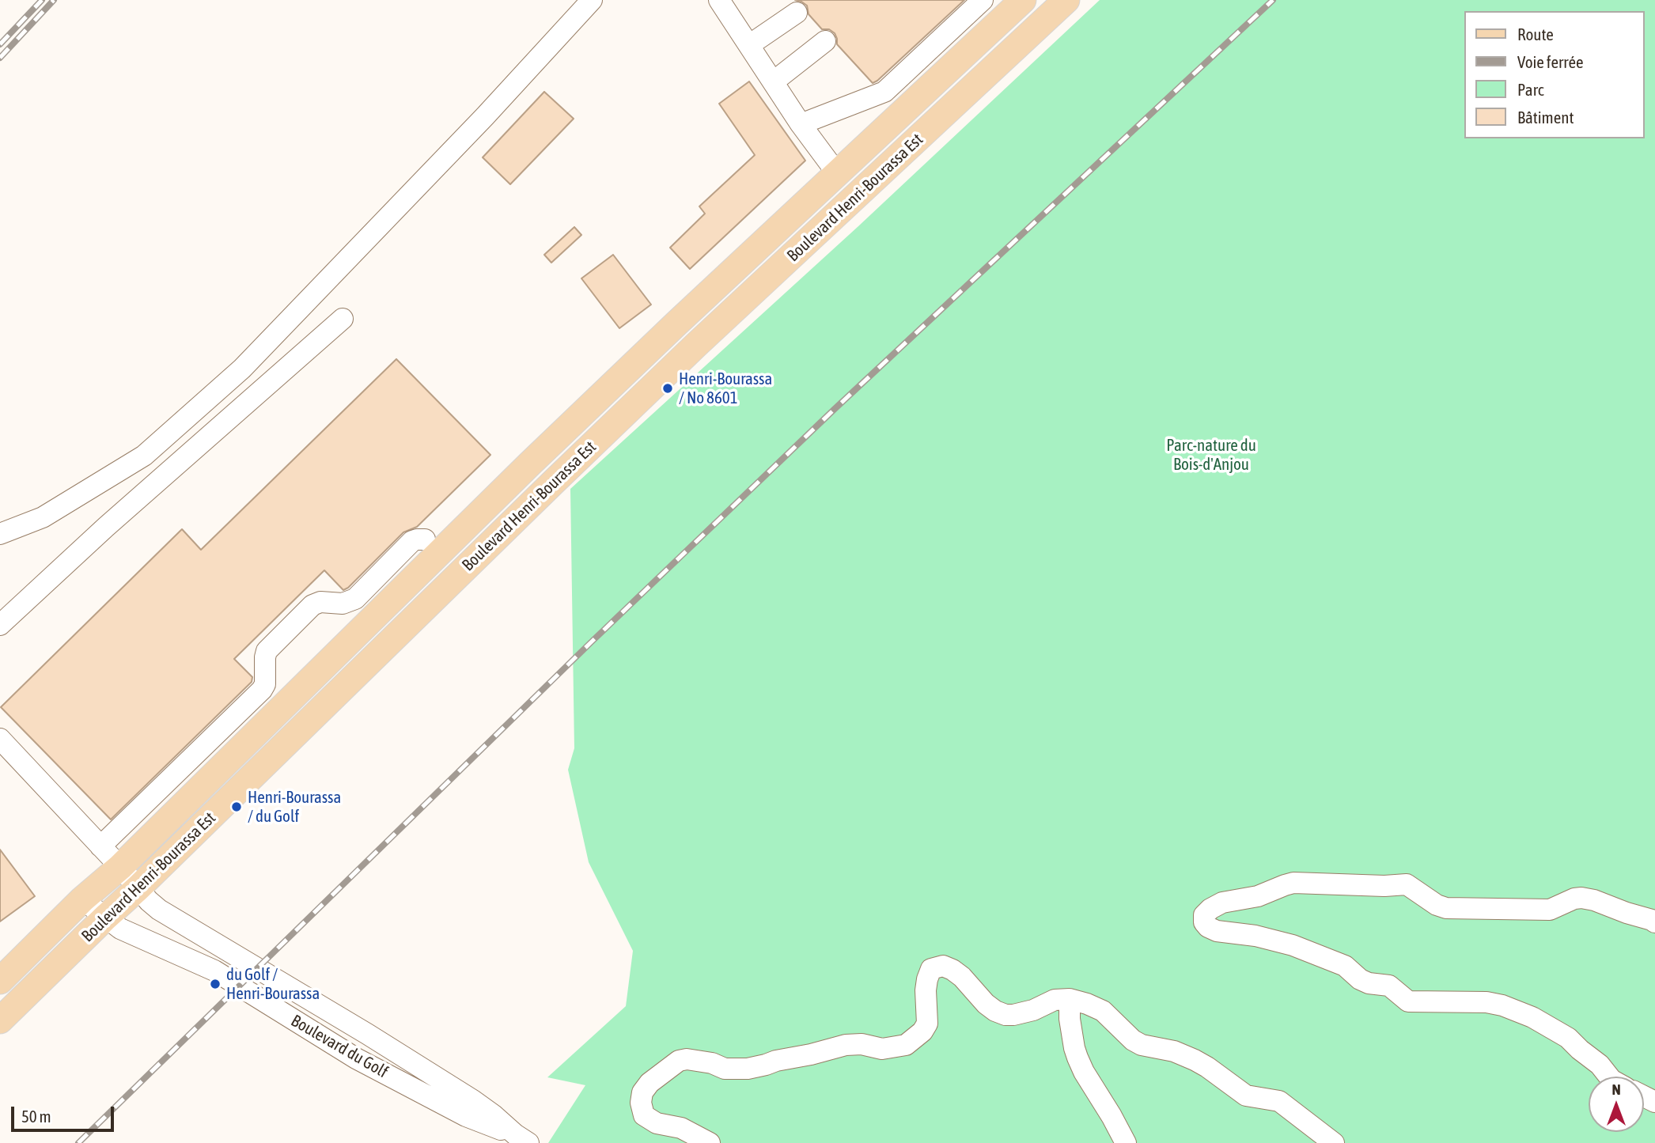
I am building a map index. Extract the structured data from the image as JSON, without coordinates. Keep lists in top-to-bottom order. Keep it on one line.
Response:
{"streets":{"main road":["Boulevard Henri-Bourassa Est"],"street":["Boulevard du Golf"]},"crossings":[["Boulevard Henri-Bourassa Est","Boulevard du Golf"]],"parks":["Parc-nature du Bois-d'Anjou"],"places":["Henri-Bourassa / No 8601","Henri-Bourassa / du Golf","du Golf / Henri-Bourassa"],"legend":["Route","Voie ferrée","Parc","Bâtiment"],"scale_bar":"50 m","north":"top"}
